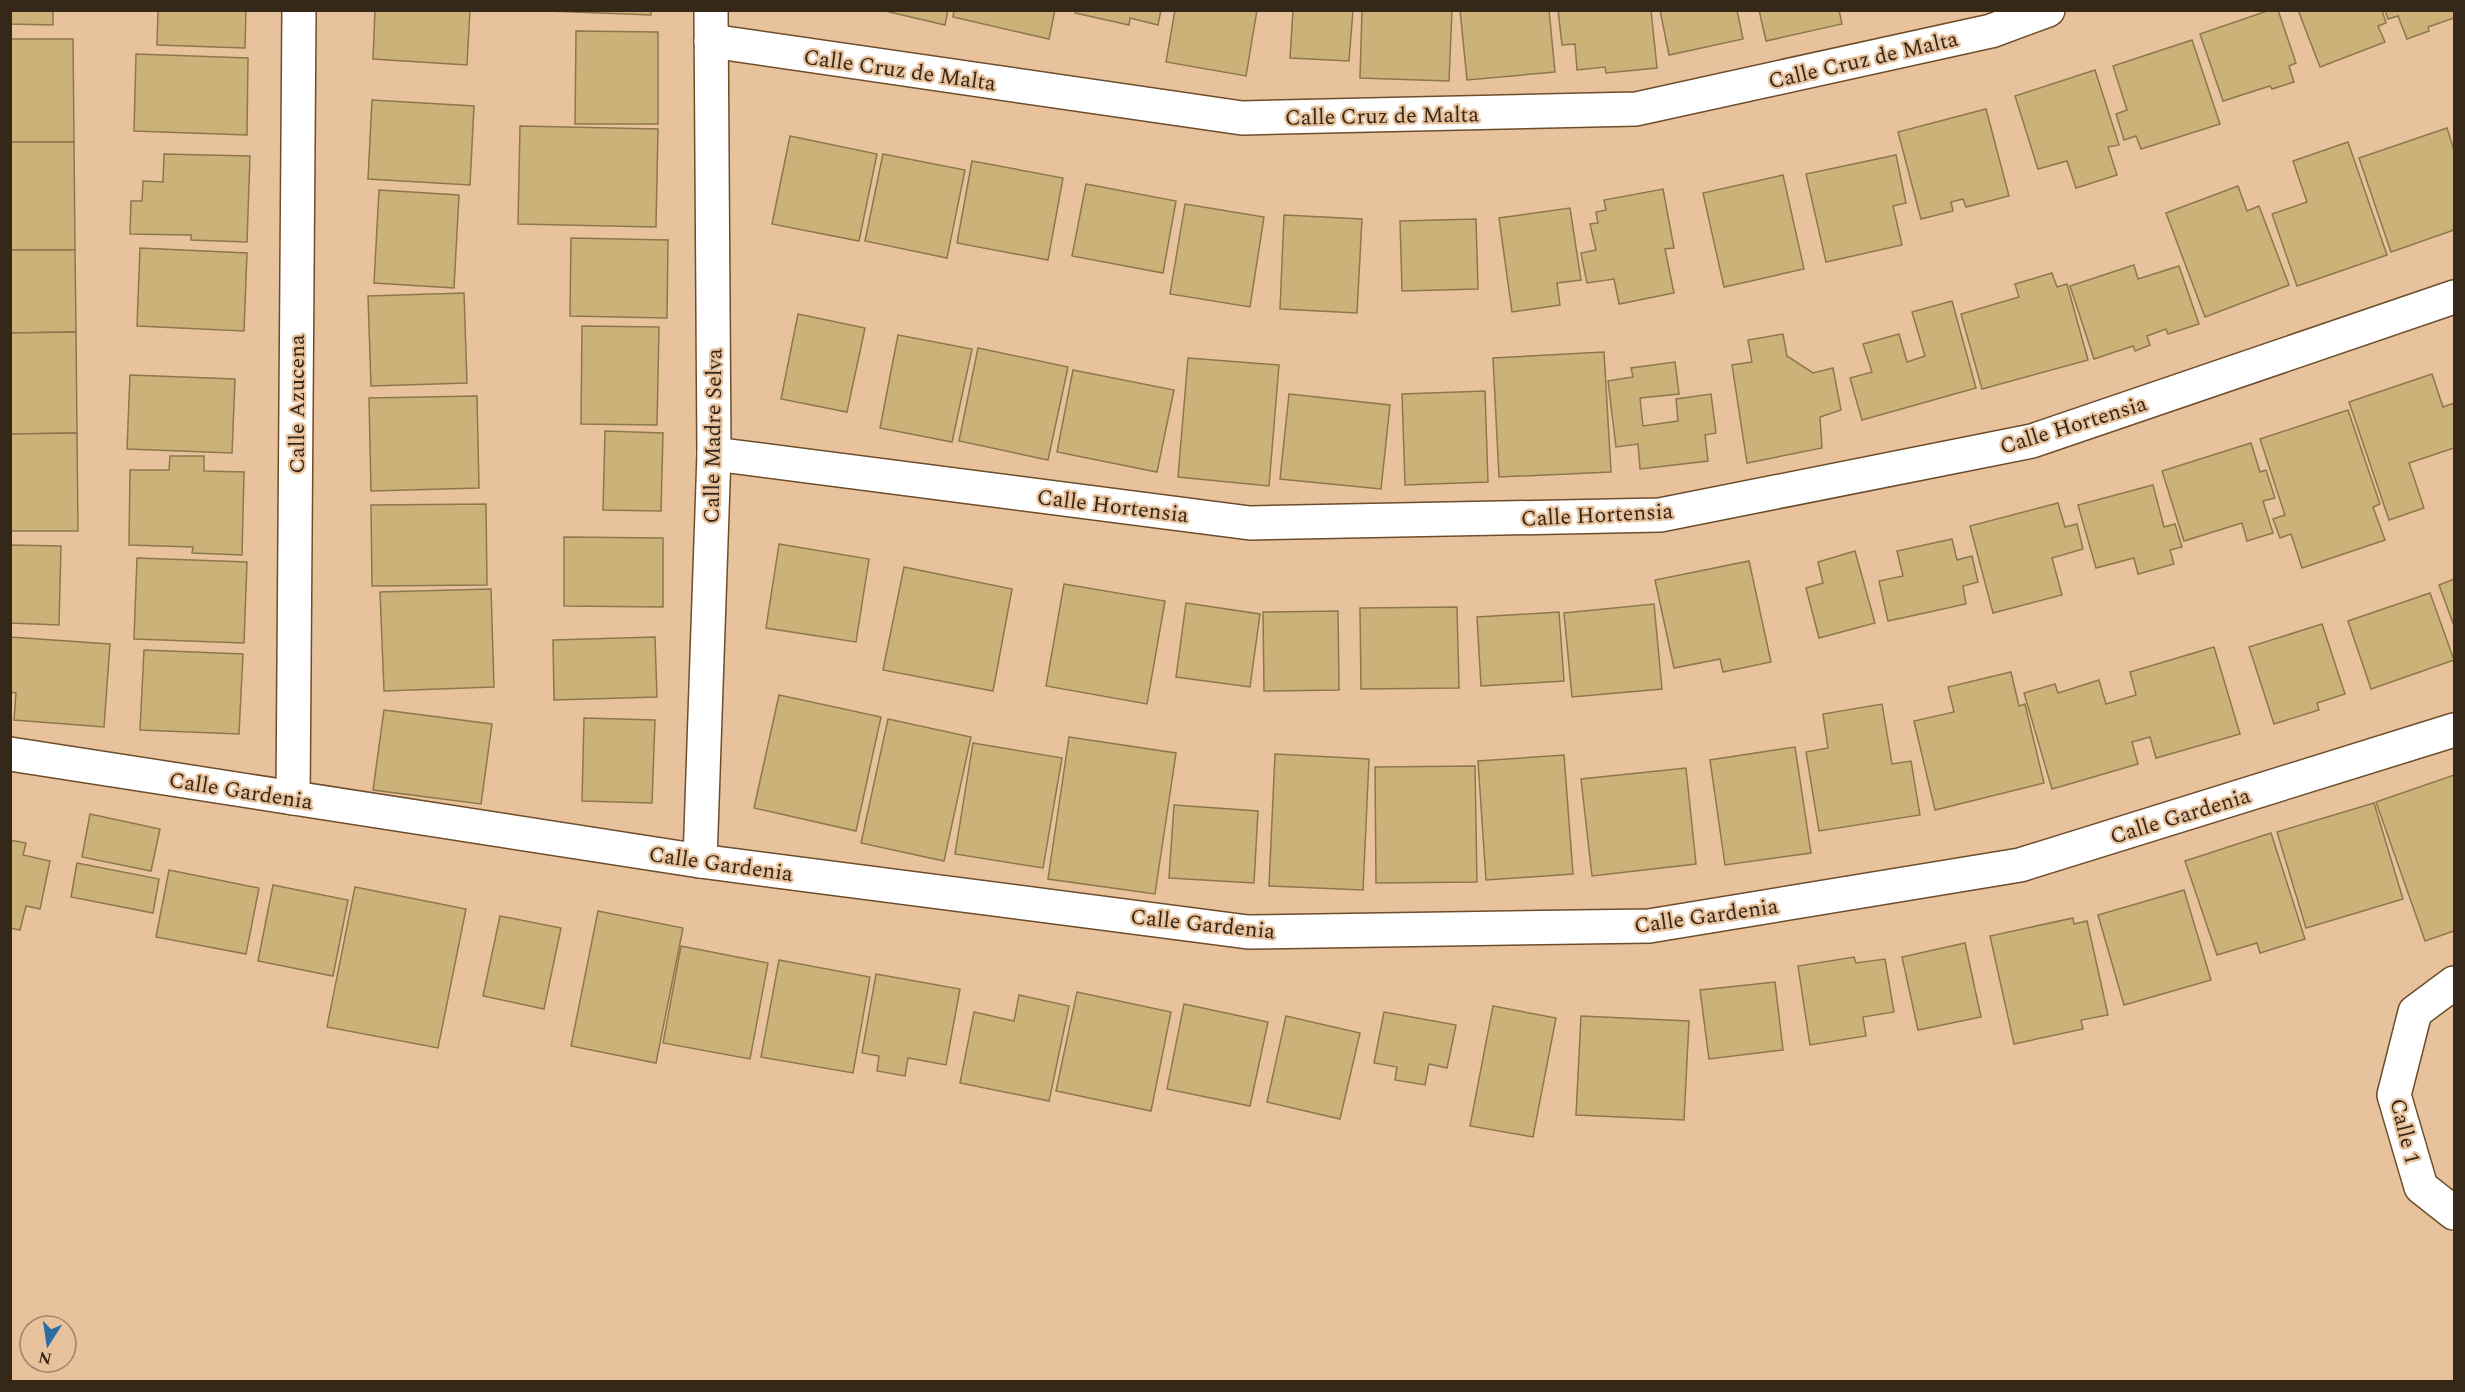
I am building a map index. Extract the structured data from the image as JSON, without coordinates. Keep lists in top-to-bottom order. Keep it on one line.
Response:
{"streets":{"street":["Calle Cruz de Malta","Calle Azucena","Calle Hortensia","Calle Madre Selva","Calle Gardenia","Calle 1"]},"crossings":[["Calle Cruz de Malta","Calle Madre Selva"],["Calle Azucena","Calle Gardenia"],["Calle Hortensia","Calle Madre Selva"],["Calle Madre Selva","Calle Gardenia"]],"north":"bottom"}
